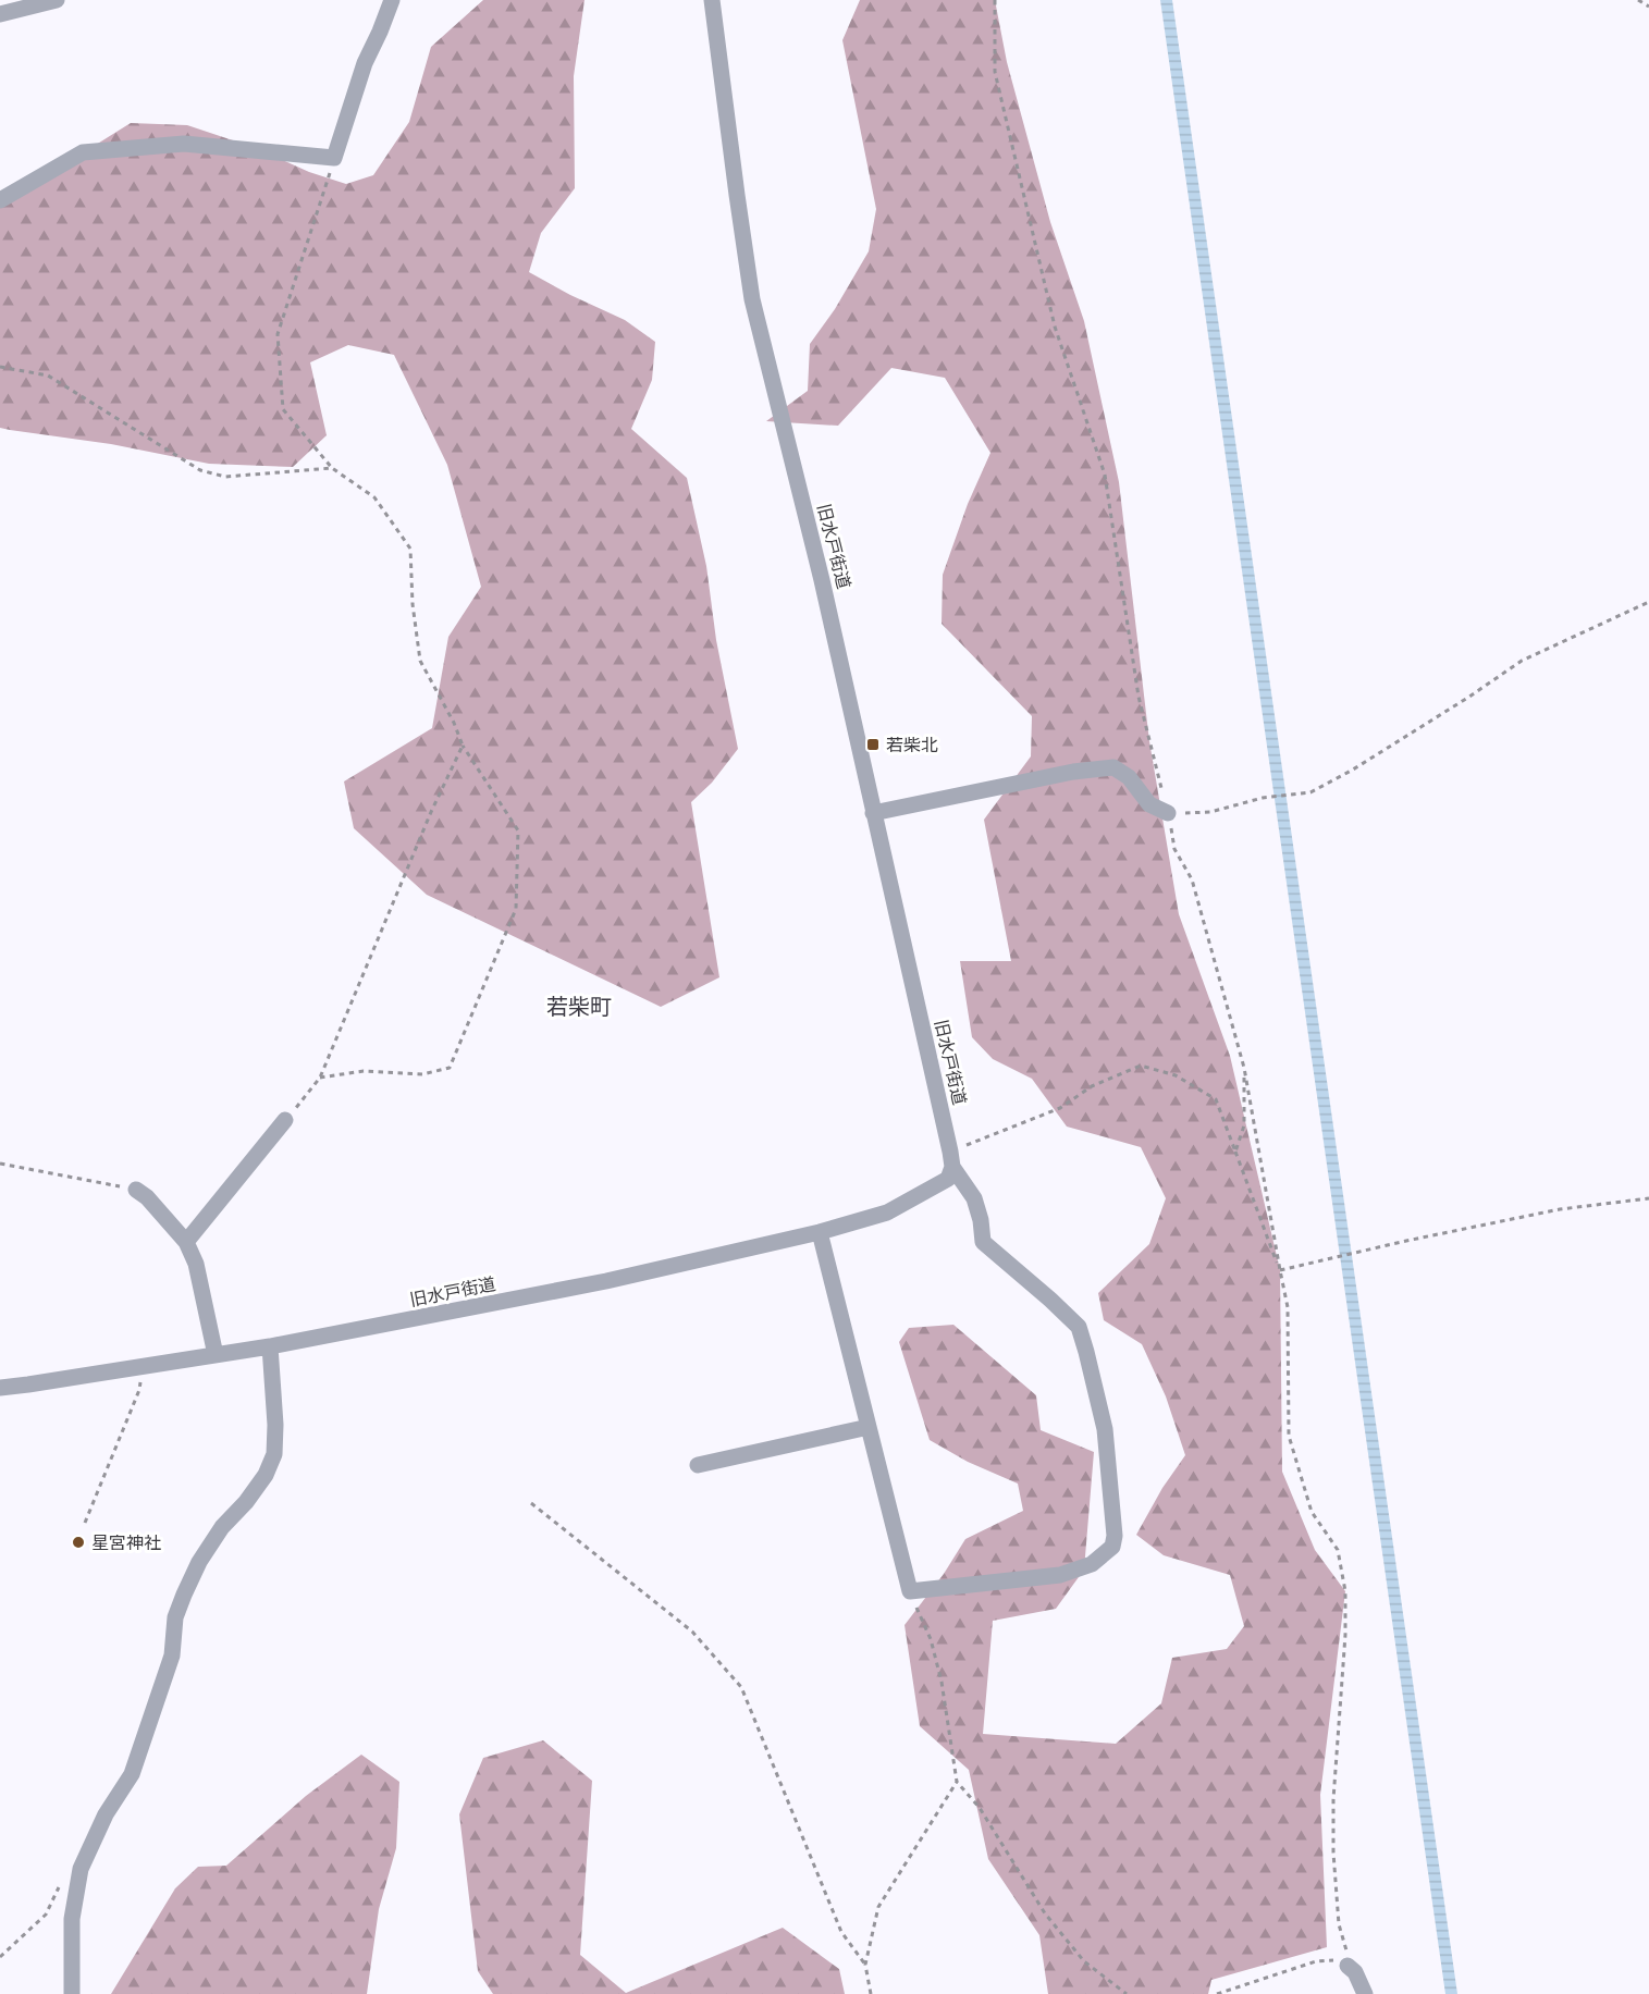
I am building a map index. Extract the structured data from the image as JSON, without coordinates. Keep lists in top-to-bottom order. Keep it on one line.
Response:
{"streets":{"street":["旧水戸街道"]},"districts":["若柴町"],"places":{"transit":["若柴北"],"other":["星宮神社"]}}
